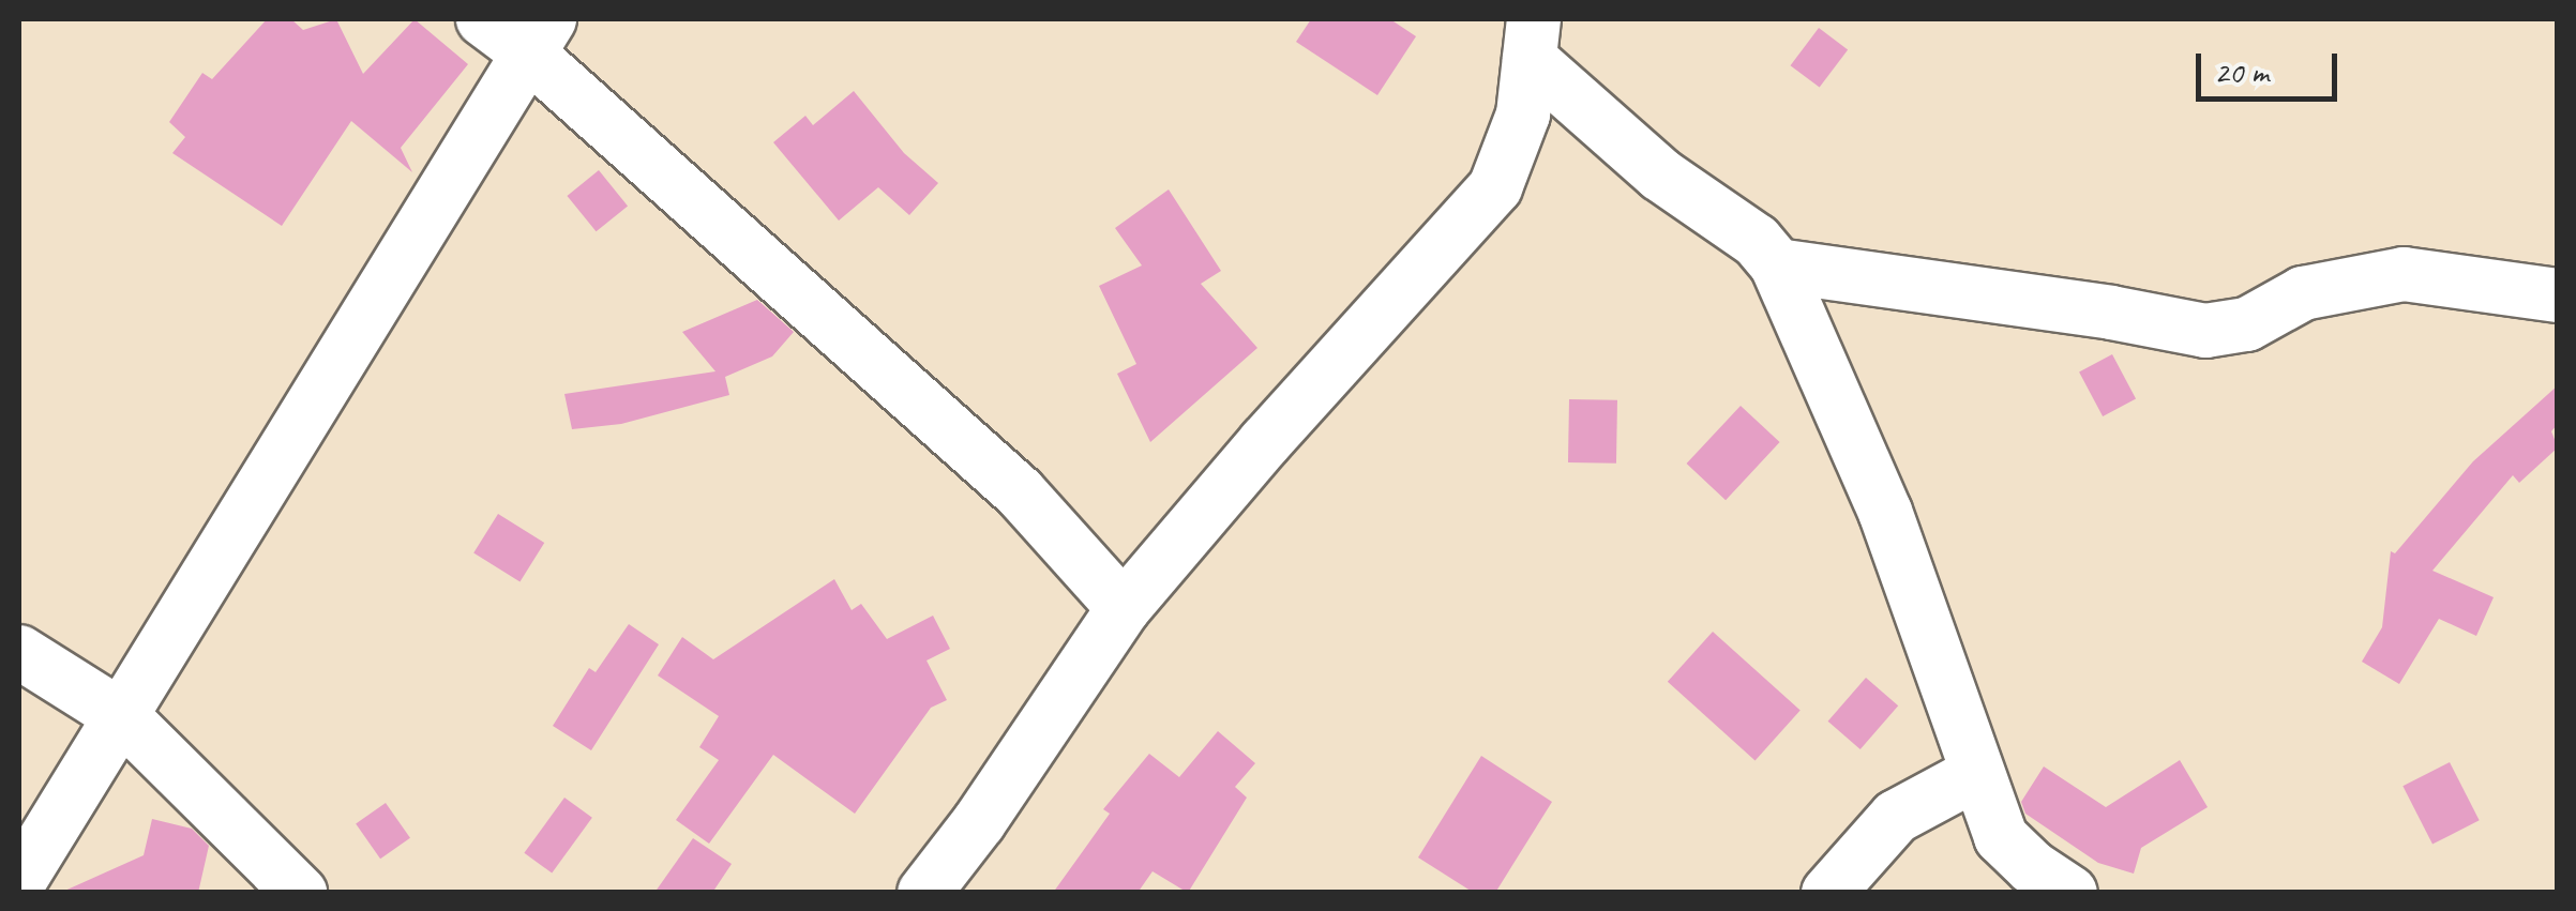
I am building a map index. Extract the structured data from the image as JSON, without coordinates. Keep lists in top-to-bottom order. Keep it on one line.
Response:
{"scale_bar":"20 m"}
